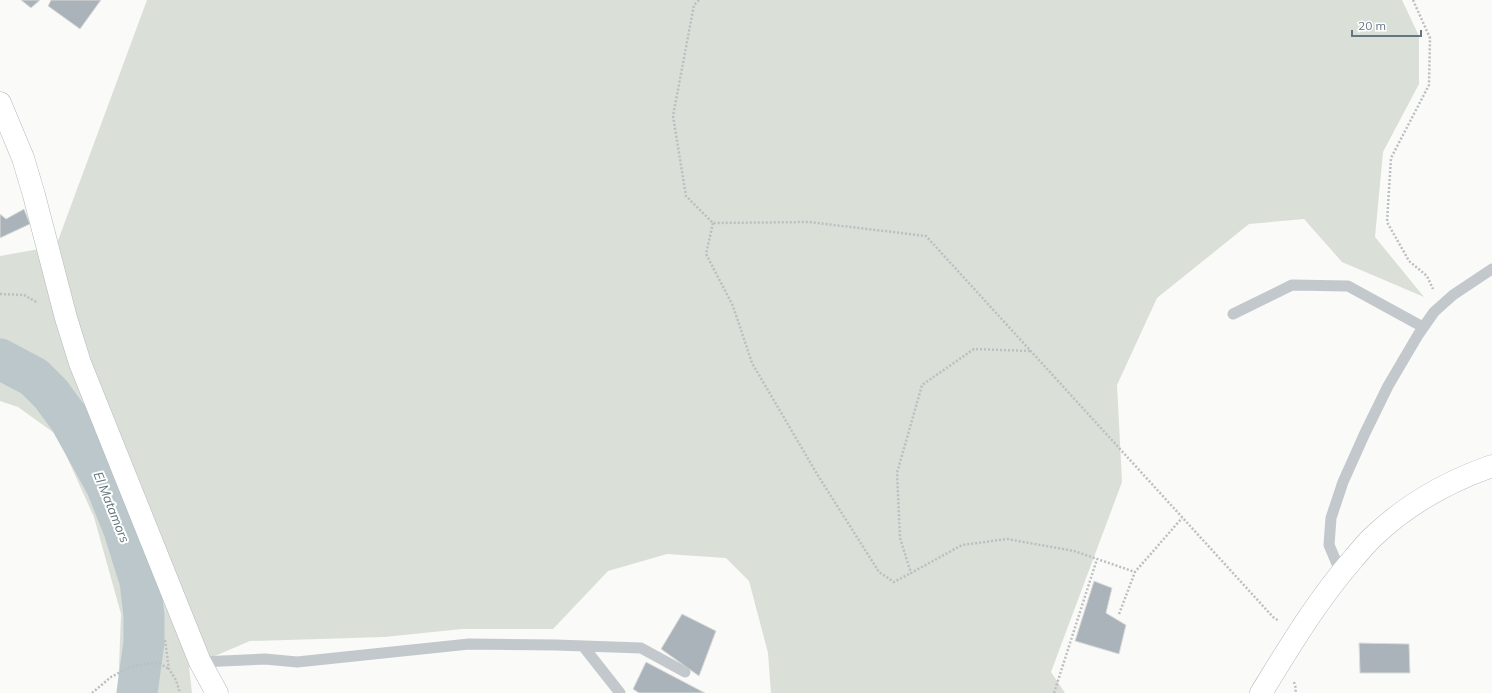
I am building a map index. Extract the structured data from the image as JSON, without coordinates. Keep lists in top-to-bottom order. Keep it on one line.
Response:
{"water":["El Matamors"],"scale_bar":"20 m"}
